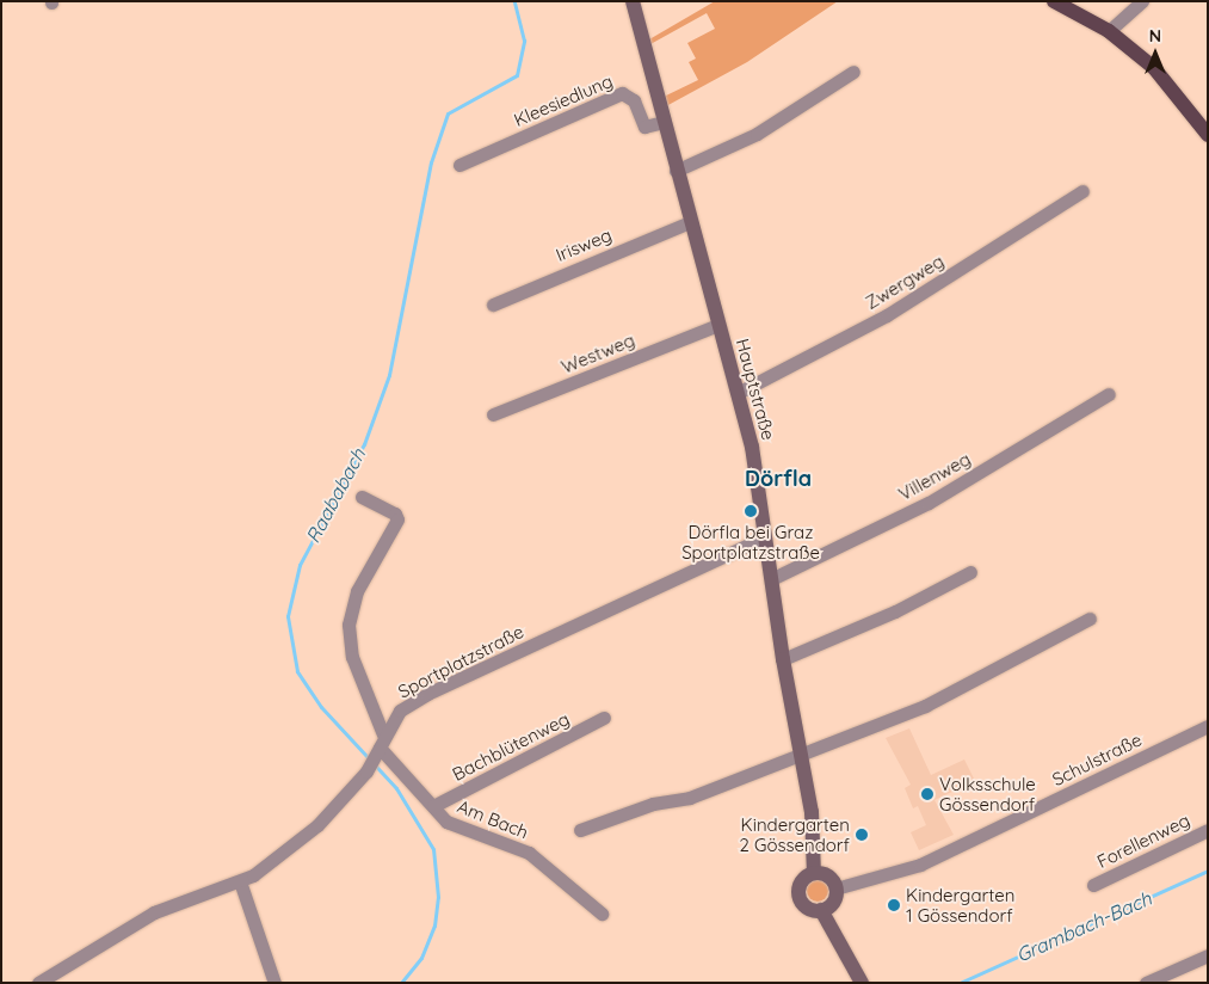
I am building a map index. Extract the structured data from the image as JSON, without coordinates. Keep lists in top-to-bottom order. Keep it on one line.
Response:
{"streets":{"main road":["Hauptstraße"],"street":["Kleesiedlung","Irisweg","Zwergweg","Westweg","Villenweg","Sportplatzstraße","Bachblütenweg","Schulstraße","Am Bach","Forellenweg"]},"crossings":[["Kleesiedlung","Hauptstraße"],["Irisweg","Hauptstraße"],["Zwergweg","Hauptstraße"],["Westweg","Hauptstraße"],["Hauptstraße","Villenweg"],["Hauptstraße","Sportplatzstraße"],["Hauptstraße","Schulstraße"],["Sportplatzstraße","Am Bach"],["Bachblütenweg","Am Bach"]],"districts":["Dörfla"],"water":["Raababach","Grambach-Bach"],"places":["Dörfla bei Graz Sportplatzstraße","Volksschule Gössendorf","Kindergarten 2 Gössendorf","Kindergarten 1 Gössendorf"],"north":"top"}
